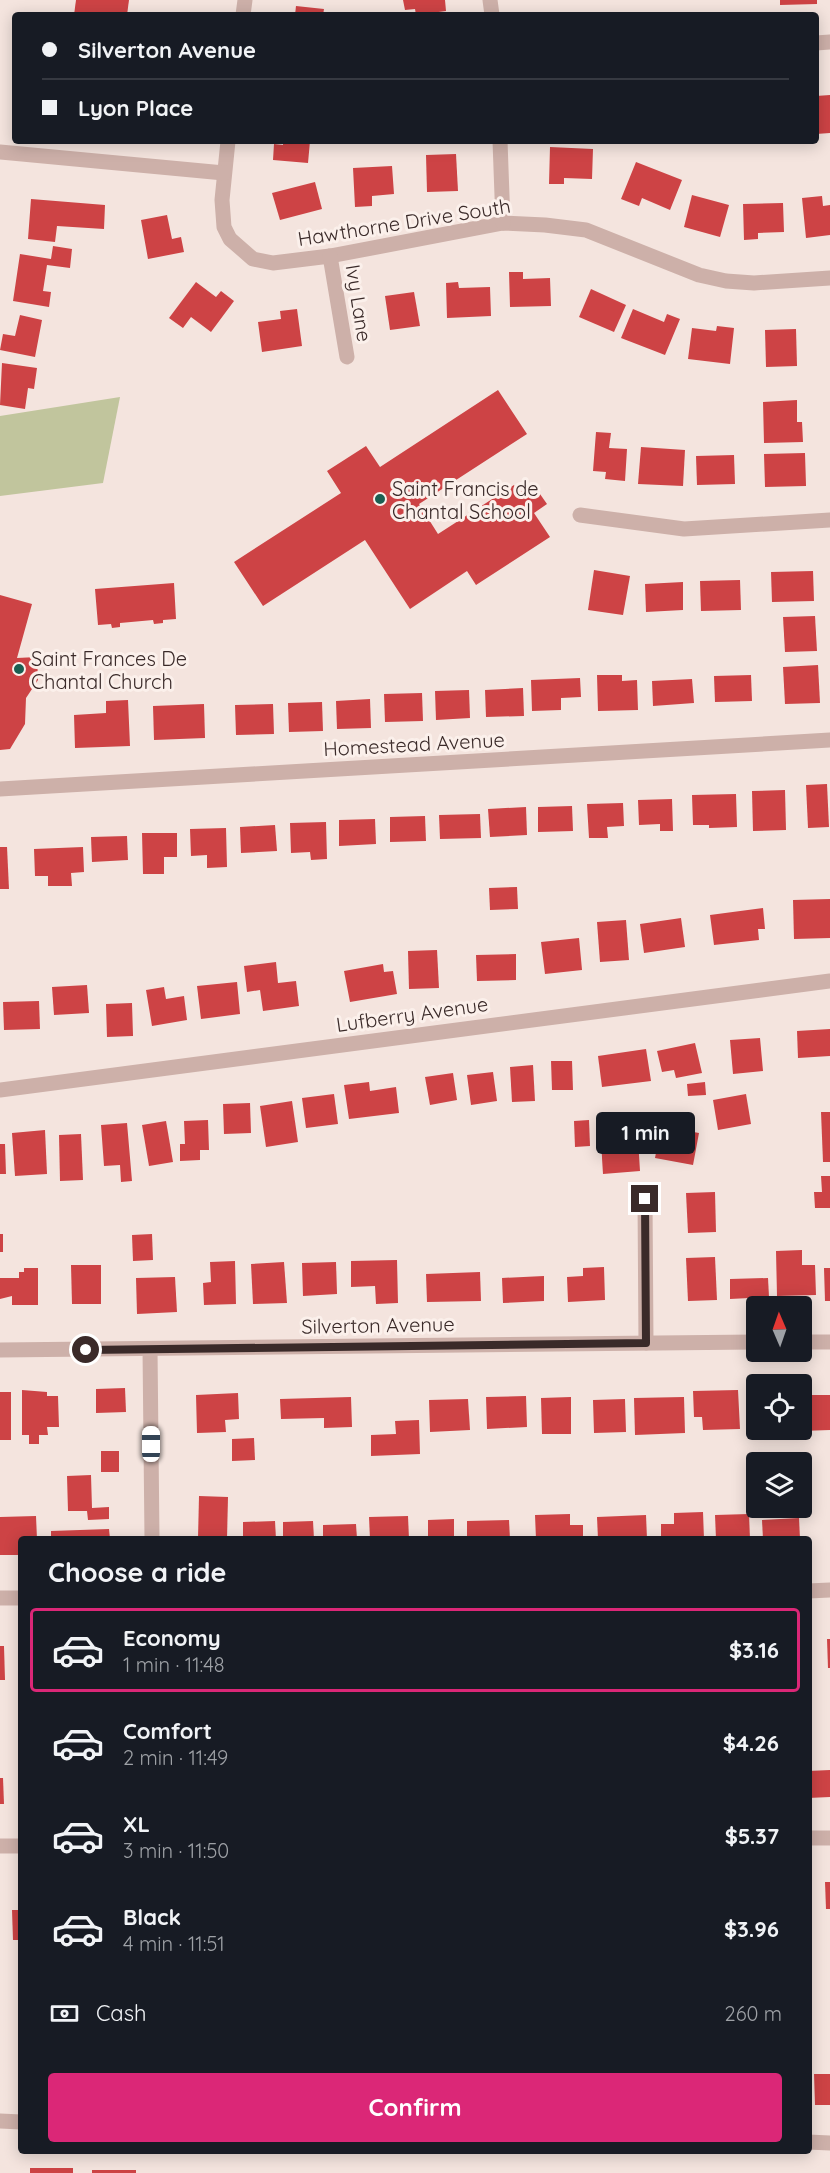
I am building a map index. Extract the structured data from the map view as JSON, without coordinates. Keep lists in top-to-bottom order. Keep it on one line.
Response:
{"streets":{"street":["Hawthorne Drive South","Ivy Lane","Homestead Avenue","Lufberry Avenue","Silverton Avenue"]},"crossings":[["Hawthorne Drive South","Ivy Lane"]],"places":["Saint Francis de Chantal School","Saint Frances De Chantal Church"],"north":"top","page":{"banner":["Silverton Avenue","Lyon Place"],"bubble":"1 min","heading":"Choose a ride","list":[{"name":"Economy","note":"1 min · 11:48","value":"$3.16"},{"name":"Comfort","note":"2 min · 11:49","value":"$4.26"},{"name":"XL","note":"3 min · 11:50","value":"$5.37"},{"name":"Black","note":"4 min · 11:51","value":"$3.96"}],"pay":["Cash","260 m"],"buttons":"Confirm"}}
